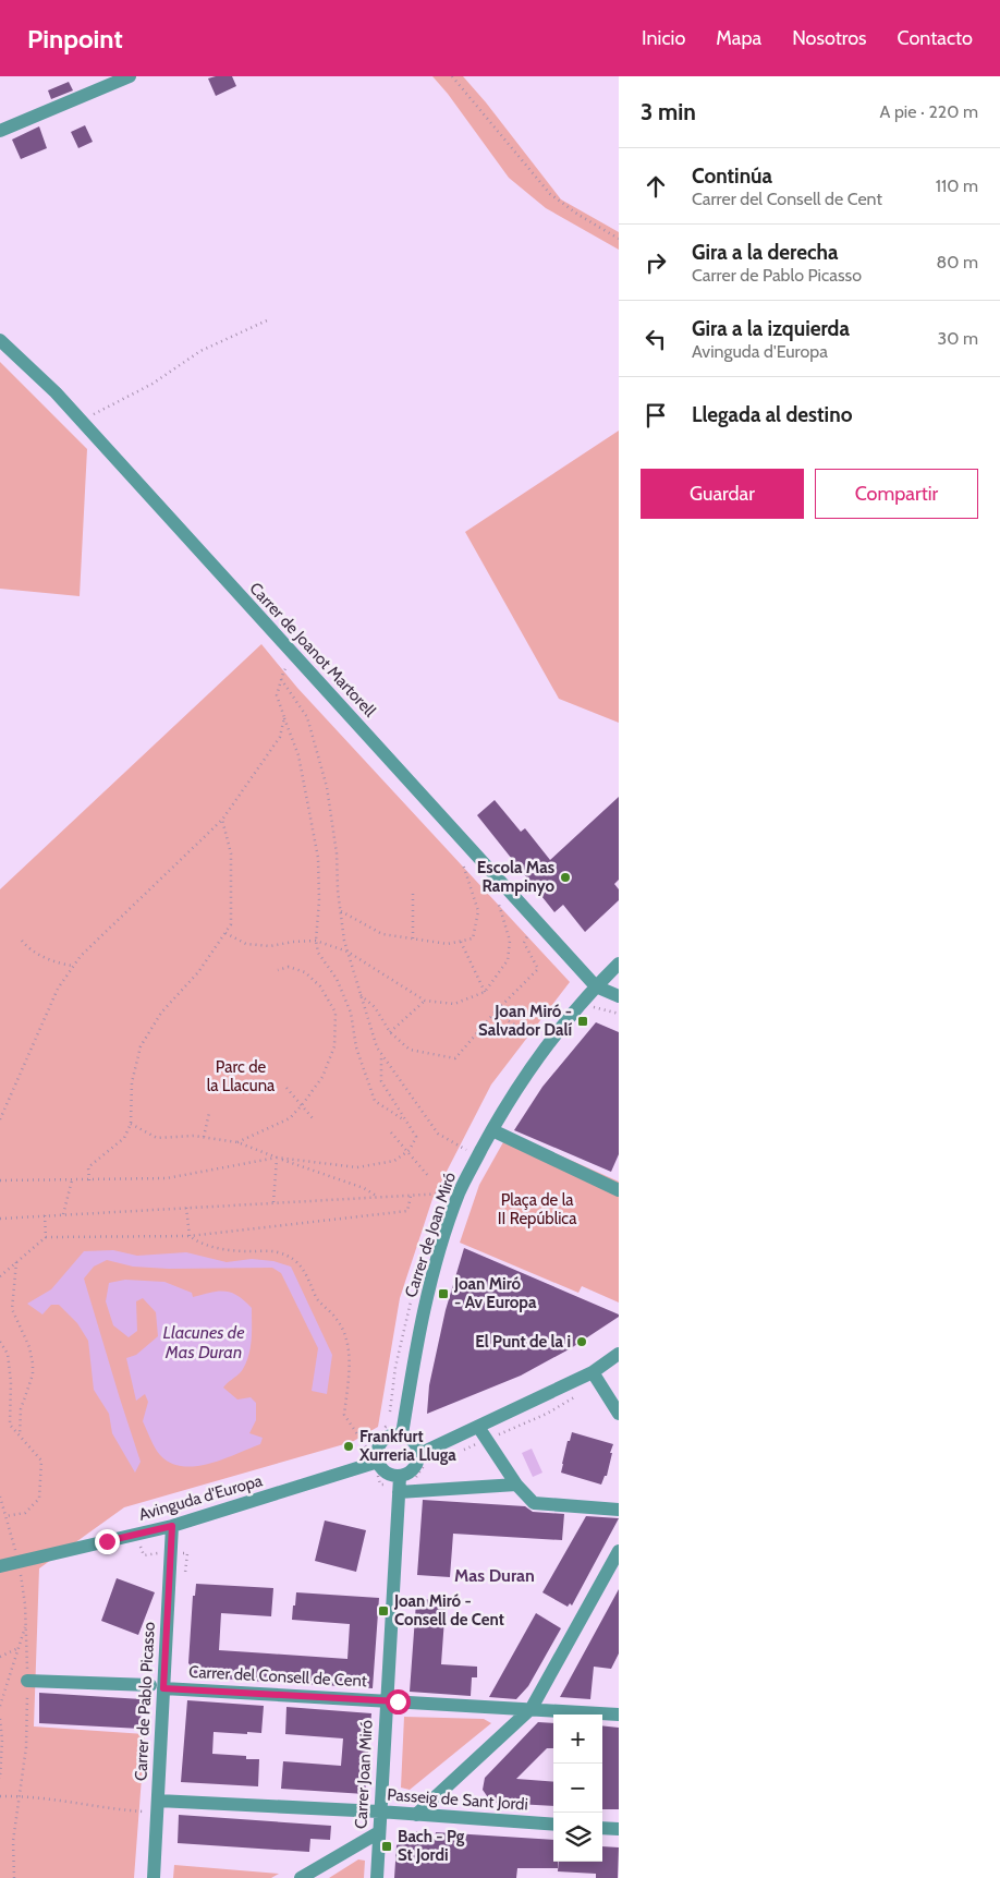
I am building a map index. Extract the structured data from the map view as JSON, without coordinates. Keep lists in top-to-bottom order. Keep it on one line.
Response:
{"streets":{"street":["Carrer de Joanot Martorell","Carrer de Joan Miró","Avinguda d'Europa","Carrer del Consell de Cent","Carrer de Pablo Picasso","Carrer Joan Miró","Passeig de Sant Jordi"]},"crossings":[["Carrer de Joanot Martorell","Carrer de Joan Miró"],["Avinguda d'Europa","Carrer de Pablo Picasso"],["Carrer del Consell de Cent","Carrer de Pablo Picasso"],["Carrer del Consell de Cent","Carrer Joan Miró"],["Carrer de Pablo Picasso","Passeig de Sant Jordi"],["Carrer Joan Miró","Passeig de Sant Jordi"]],"districts":["Mas Duran"],"water":["Llacunes de Mas Duran"],"parks":["Parc de la Llacuna","Plaça de la II República"],"places":{"other":["Escola Mas Rampinyo","El Punt de la i","Frankfurt Xurreria Lluga"],"transit":["Joan Miró - Salvador Dalí","Joan Miró - Av Europa","Joan Miró - Consell de Cent","Bach - Pg St Jordi"]},"page":{"header":"Pinpoint","nav":["Inicio","Mapa","Nosotros","Contacto"],"heading":["3 min","A pie · 220 m"],"list":[["Continúa","Carrer del Consell de Cent","110 m"],["Gira a la derecha","Carrer de Pablo Picasso","80 m"],["Gira a la izquierda","Avinguda d'Europa","30 m"],"Llegada al destino"],"buttons":["Guardar","Compartir"],"map_buttons":["+","−"]}}
